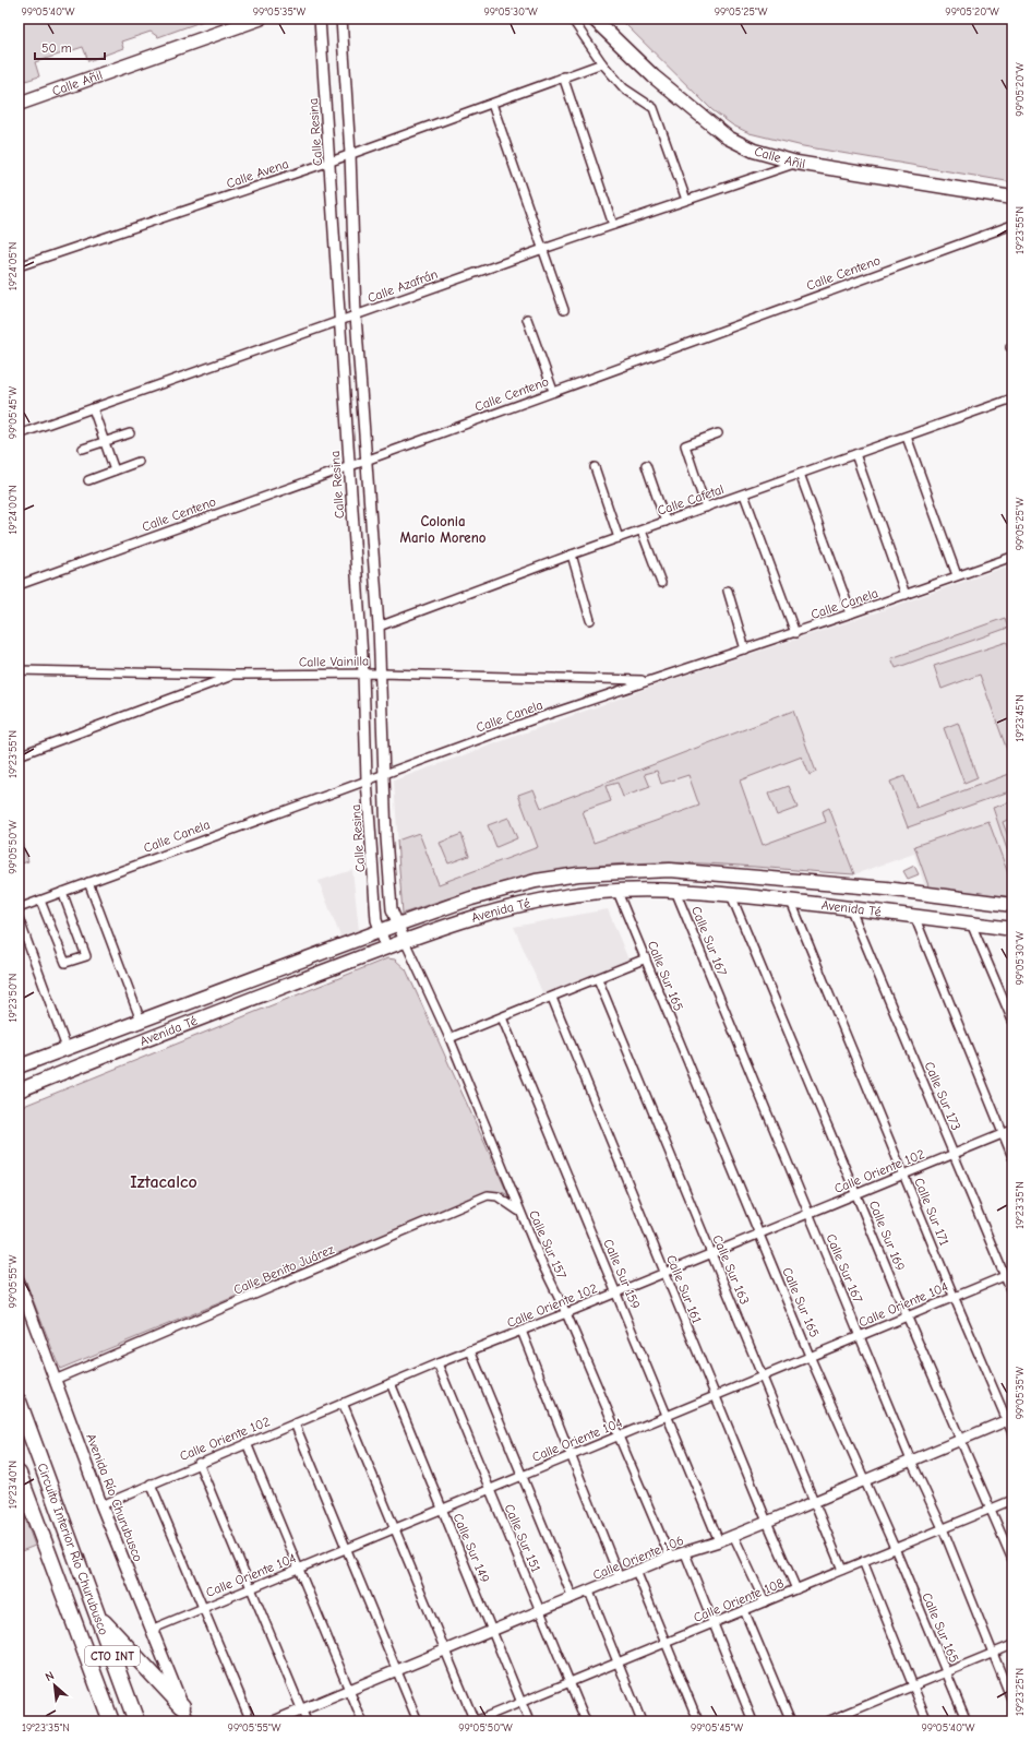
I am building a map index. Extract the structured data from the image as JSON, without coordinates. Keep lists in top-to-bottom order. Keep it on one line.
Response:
{"streets":{"highway":["Circuito Interior Río Churubusco","CTO INT"],"main road":["Calle Añil","Avenida Té","Avenida Río Churubusco"],"street":["Calle Resina","Calle Avena","Calle Centeno","Calle Azafrán","Calle Cafetal","Calle Canela","Calle Vainilla","Calle Sur 167","Calle Sur 165","Calle Sur 173","Calle Oriente 102","Calle Sur 171","Calle Sur 169","Calle Sur 157","Calle Benito Juárez","Calle Sur 163","Calle Sur 159","Calle Sur 161","Calle Oriente 104","Calle Sur 151","Calle Sur 149","Calle Oriente 106","Calle Oriente 108"]},"crossings":[["Calle Añil","Calle Azafrán"],["Calle Resina","Calle Avena"],["Calle Resina","Calle Centeno"],["Calle Resina","Calle Azafrán"],["Calle Resina","Calle Canela"],["Calle Resina","Calle Vainilla"],["Calle Resina","Avenida Té"],["Calle Canela","Calle Vainilla"],["Avenida Té","Calle Sur 167"],["Avenida Té","Calle Sur 165"],["Avenida Té","Calle Sur 173"],["Avenida Té","Calle Sur 171"],["Avenida Té","Calle Sur 169"],["Avenida Té","Calle Sur 157"],["Calle Sur 167","Calle Oriente 102"],["Calle Sur 167","Calle Oriente 104"],["Calle Sur 167","Calle Oriente 106"],["Calle Sur 167","Calle Oriente 108"],["Calle Sur 165","Calle Oriente 102"],["Calle Sur 165","Calle Oriente 104"],["Calle Sur 165","Calle Oriente 106"],["Calle Sur 165","Calle Oriente 108"],["Calle Sur 173","Calle Oriente 102"],["Calle Sur 173","Calle Oriente 104"],["Calle Oriente 102","Calle Sur 171"],["Calle Oriente 102","Calle Sur 169"],["Calle Oriente 102","Calle Sur 157"],["Calle Oriente 102","Calle Sur 163"],["Calle Oriente 102","Calle Sur 159"],["Calle Oriente 102","Calle Sur 161"],["Calle Oriente 102","Avenida Río Churubusco"],["Calle Oriente 102","Calle Sur 151"],["Calle Oriente 102","Calle Sur 149"],["Calle Sur 171","Calle Oriente 104"],["Calle Sur 171","Calle Oriente 106"],["Calle Sur 169","Calle Oriente 104"],["Calle Sur 169","Calle Oriente 106"],["Calle Sur 169","Calle Oriente 108"],["Calle Sur 157","Calle Benito Juárez"],["Calle Sur 157","Calle Oriente 104"],["Calle Sur 157","Calle Oriente 106"],["Calle Benito Juárez","Avenida Río Churubusco"],["Calle Sur 163","Calle Oriente 104"],["Calle Sur 163","Calle Oriente 106"],["Calle Sur 163","Calle Oriente 108"],["Calle Sur 159","Calle Oriente 104"],["Calle Sur 159","Calle Oriente 106"],["Calle Sur 161","Calle Oriente 104"],["Calle Sur 161","Calle Oriente 106"],["Calle Sur 161","Calle Oriente 108"],["Calle Oriente 104","Avenida Río Churubusco"],["Calle Oriente 104","Calle Sur 151"],["Calle Oriente 104","Calle Sur 149"],["Calle Sur 151","Calle Oriente 106"],["Calle Sur 151","Calle Oriente 108"],["Calle Sur 149","Calle Oriente 106"],["Calle Sur 149","Calle Oriente 108"]],"districts":["Colonia Mario Moreno","Iztacalco"],"scale_bar":"50 m","north":"top left","coordinates":["99°05'40\"W","99°05'35\"W","99°05'30\"W","99°05'25\"W","99°05'20\"W","19°23'55\"N","19°24'05\"N","99°05'45\"W","19°24'00\"N","19°23'45\"N","99°05'50\"W","19°23'50\"N","19°23'35\"N","99°05'55\"W","19°23'40\"N","19°23'25\"N"]}
